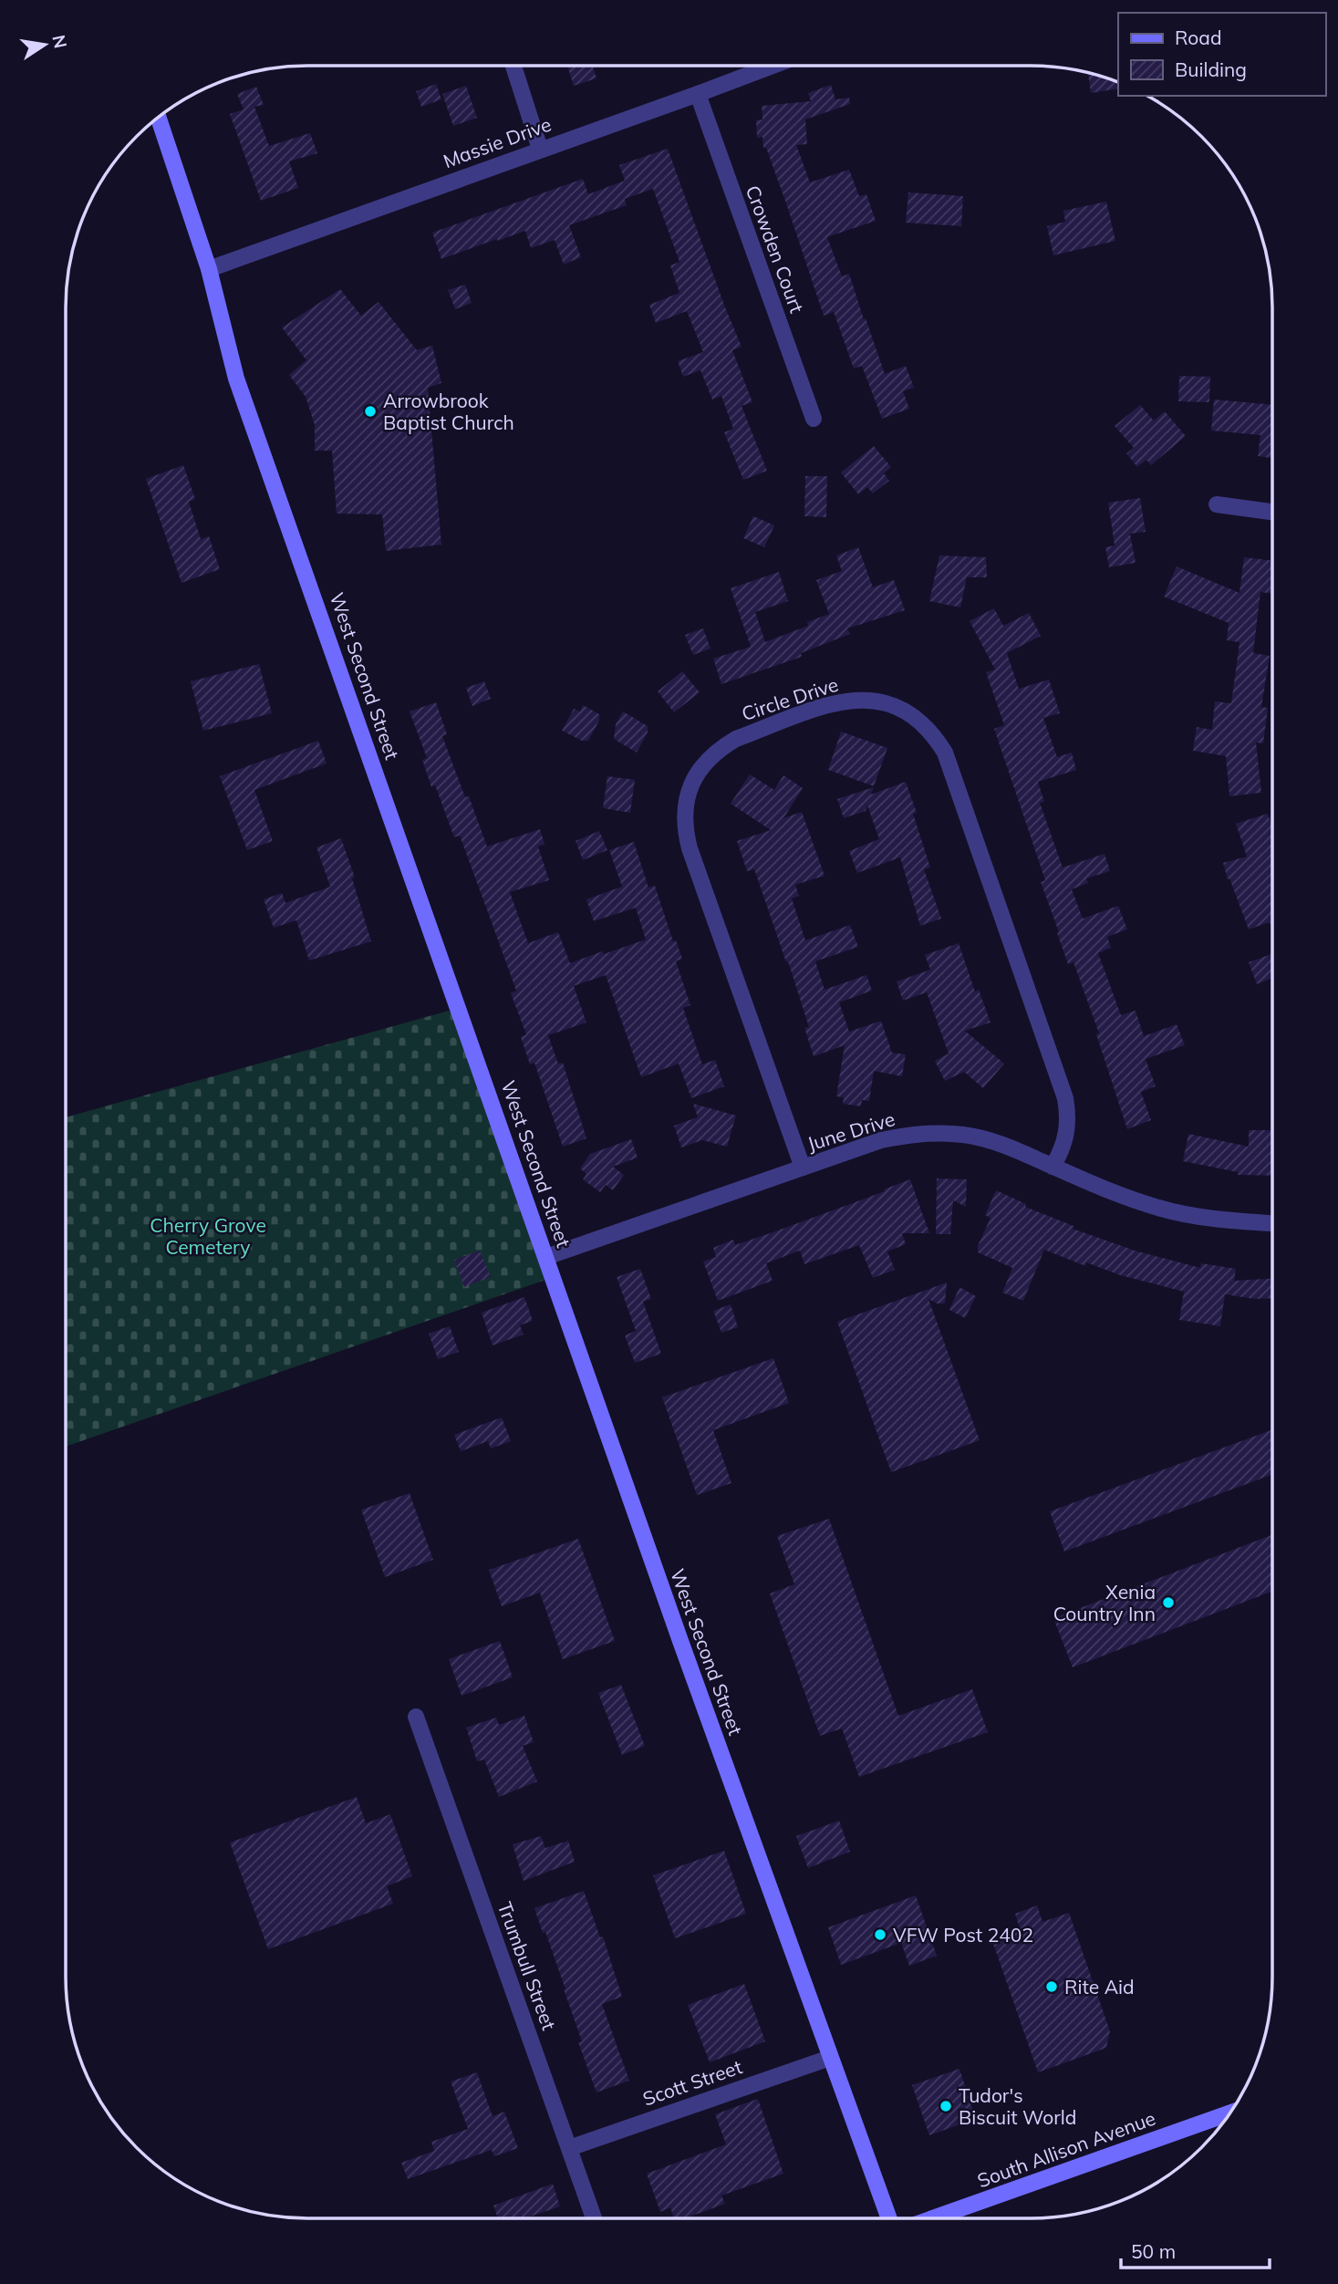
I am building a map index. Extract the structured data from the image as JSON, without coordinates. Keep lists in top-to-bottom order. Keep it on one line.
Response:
{"streets":{"main road":["West Second Street","South Allison Avenue"],"street":["Massie Drive","Crowden Court","Circle Drive","June Drive","Trumbull Street","Scott Street"]},"crossings":[["Massie Drive","Crowden Court"],["Massie Drive","West Second Street"],["West Second Street","June Drive"],["West Second Street","Scott Street"],["Circle Drive","June Drive"],["Trumbull Street","Scott Street"]],"parks":["Cherry Grove Cemetery"],"places":["Arrowbrook Baptist Church","Xenia Country Inn","VFW Post 2402","Rite Aid","Tudor's Biscuit World"],"legend":["Road","Building"],"scale_bar":"50 m","north":"right"}
